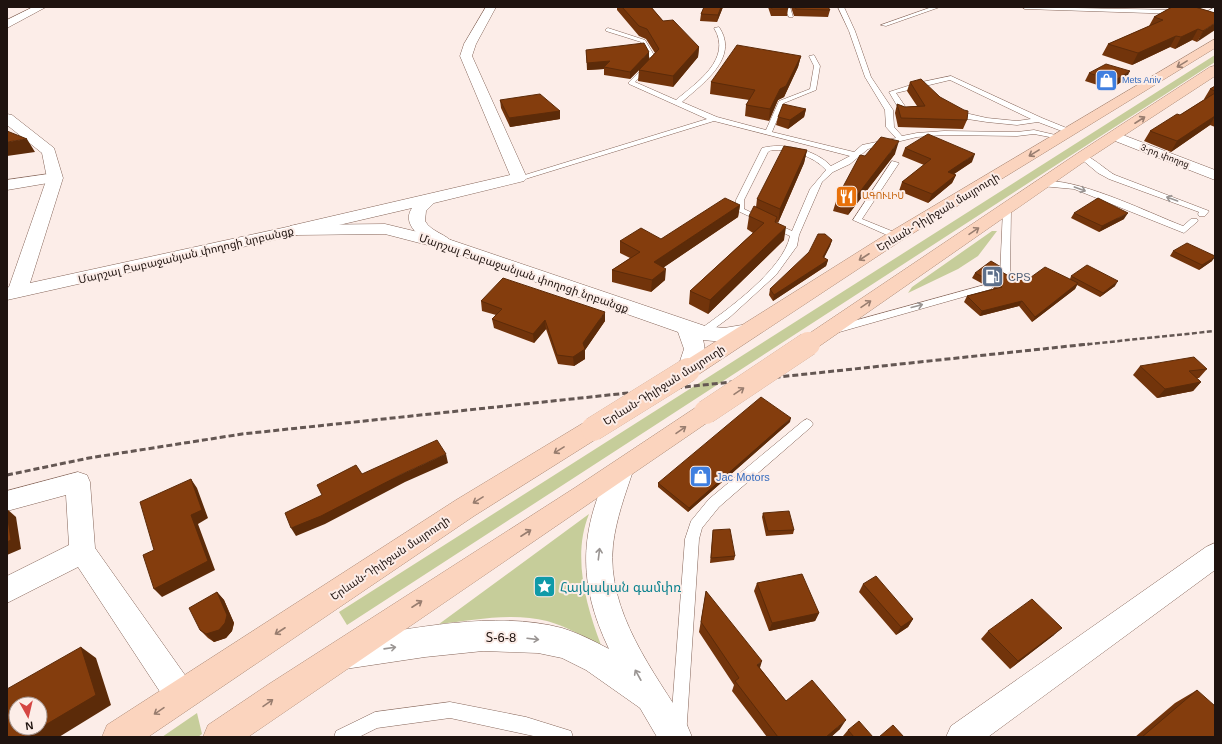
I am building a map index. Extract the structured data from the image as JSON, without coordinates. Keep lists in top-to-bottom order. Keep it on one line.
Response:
{"streets":{"highway":["Երևան-Դիլիջան մայրուղի"],"street":["3-րդ փողոց","Մարշալ Բաբաջանյան փողոցի նրբանցք","Տ-6-8"]},"crossings":[["Երևան-Դիլիջան մայրուղի","Մարշալ Բաբաջանյան փողոցի նրբանցք"]],"places":{"shop":["Mets Aniv","Jac Motors"],"restaurant":["ԱԳՈՒԼԻՍ"],"fuel station":["CPS"],"place":["Հայկական գամփռ"]},"north":"bottom"}
